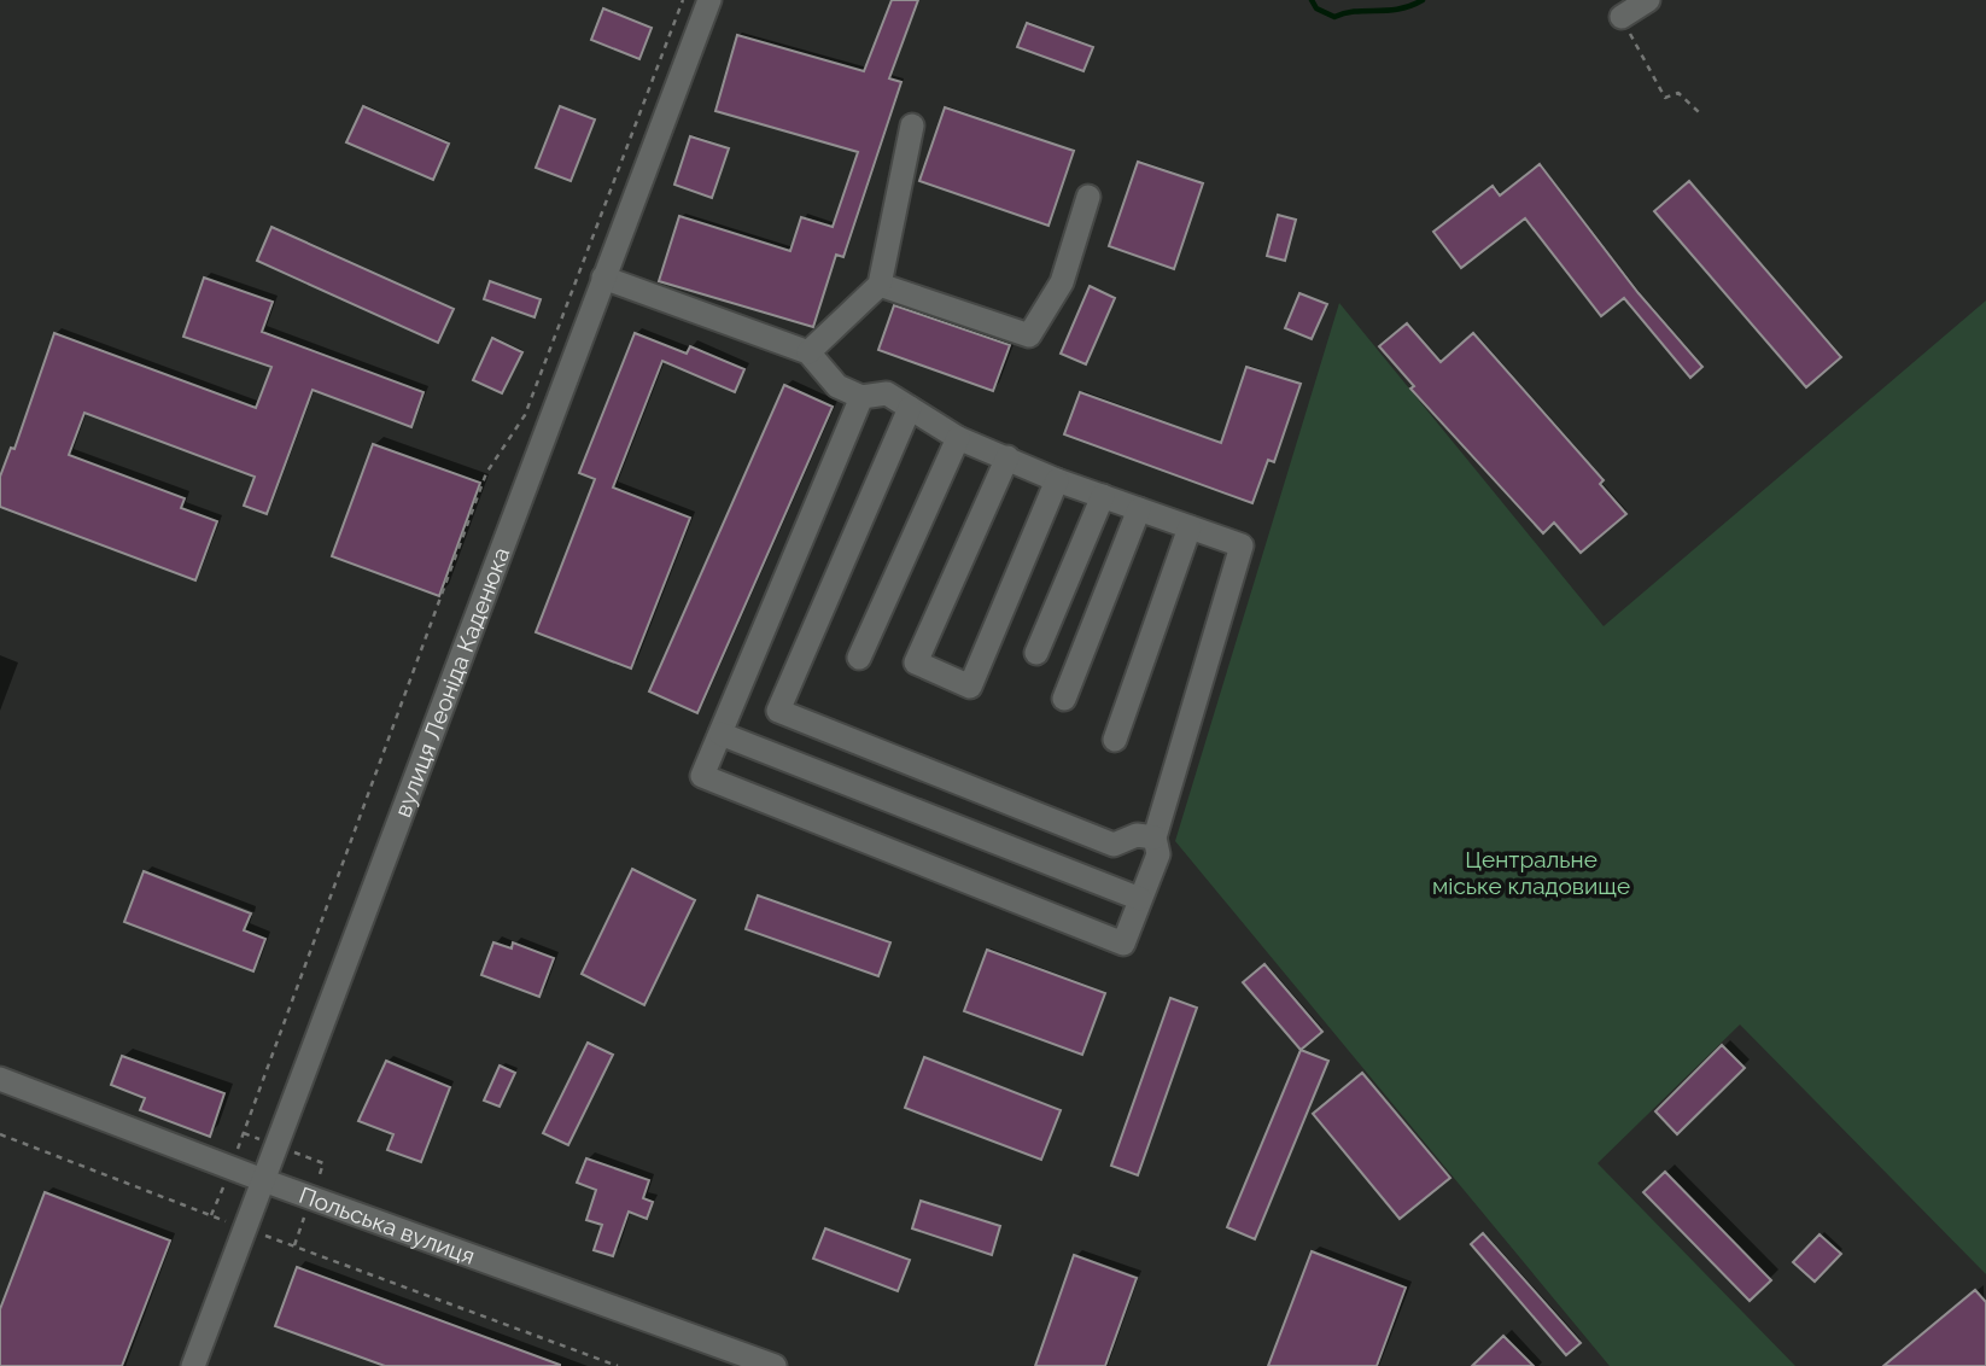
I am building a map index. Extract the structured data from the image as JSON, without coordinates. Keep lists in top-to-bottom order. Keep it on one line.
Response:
{"streets":{"street":["вулиця Леоніда Каденюка","Польська вулиця"]},"crossings":[["вулиця Леоніда Каденюка","Польська вулиця"]],"parks":["Центральне міське кладовище"]}
